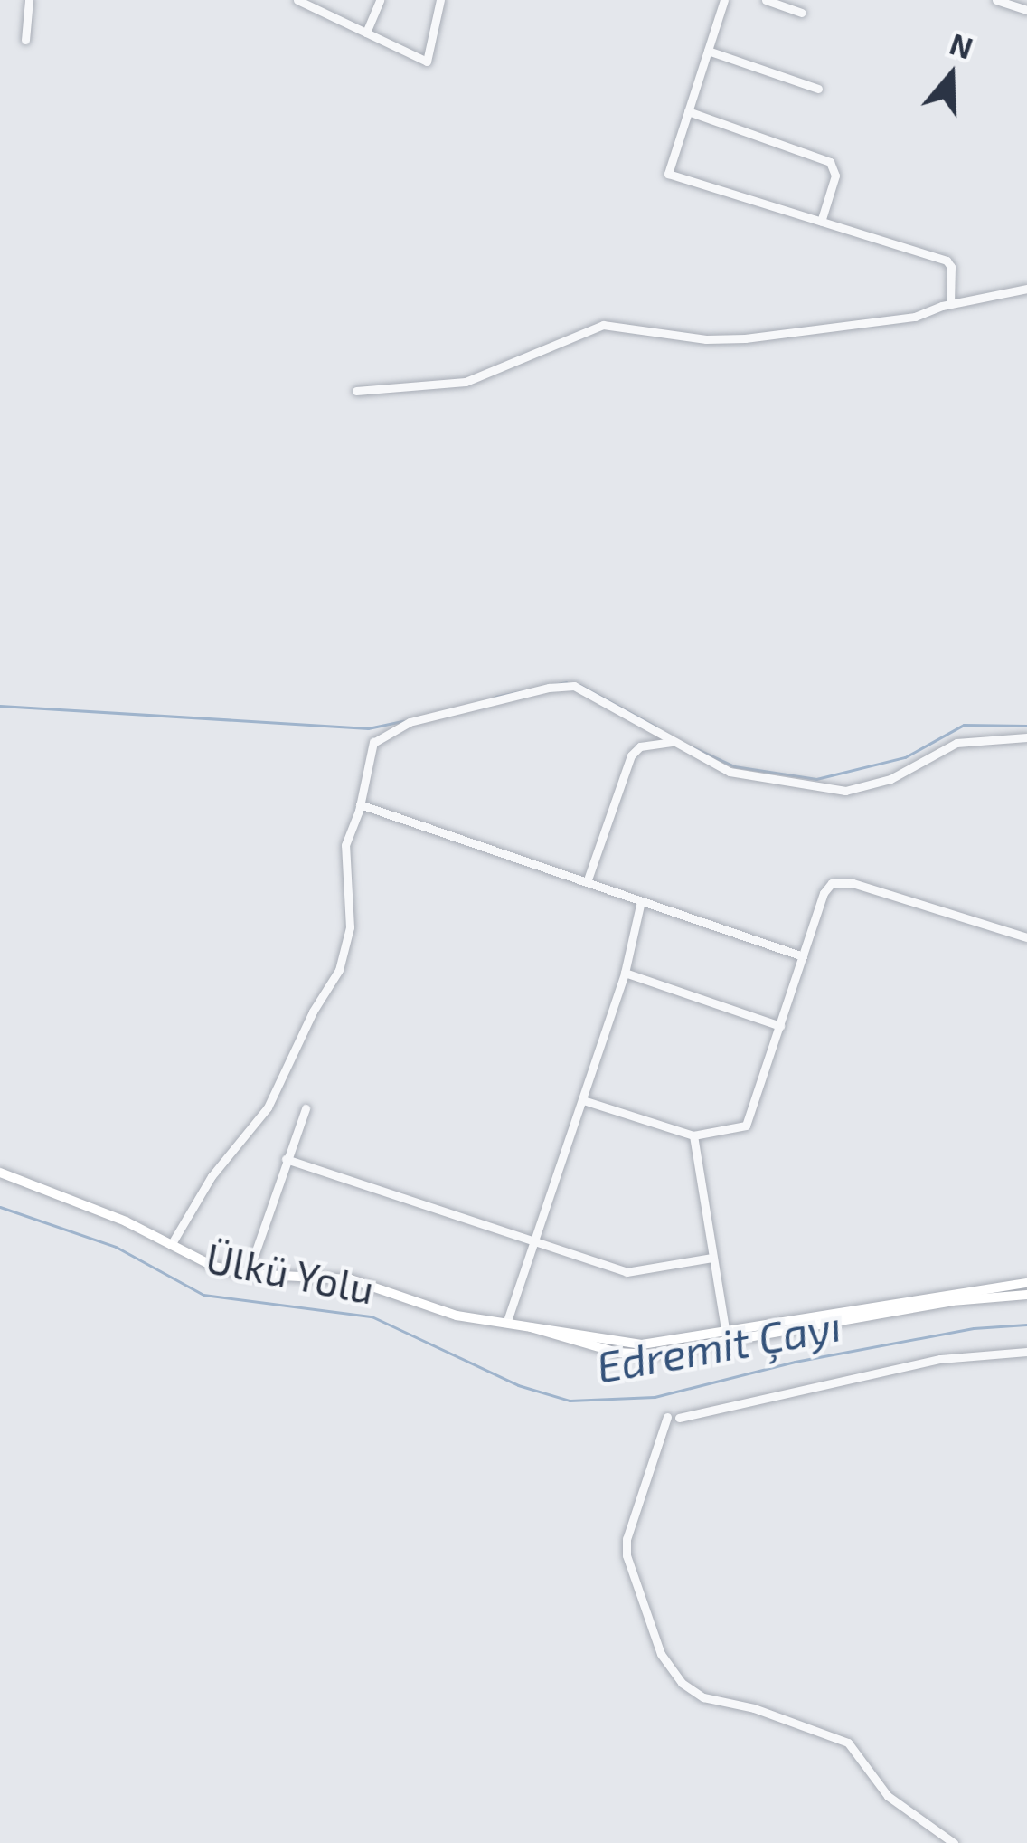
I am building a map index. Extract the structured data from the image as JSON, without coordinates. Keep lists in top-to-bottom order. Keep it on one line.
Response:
{"streets":{"main road":["Ülkü Yolu"]},"water":["Edremit Çayı"],"north":"top"}
